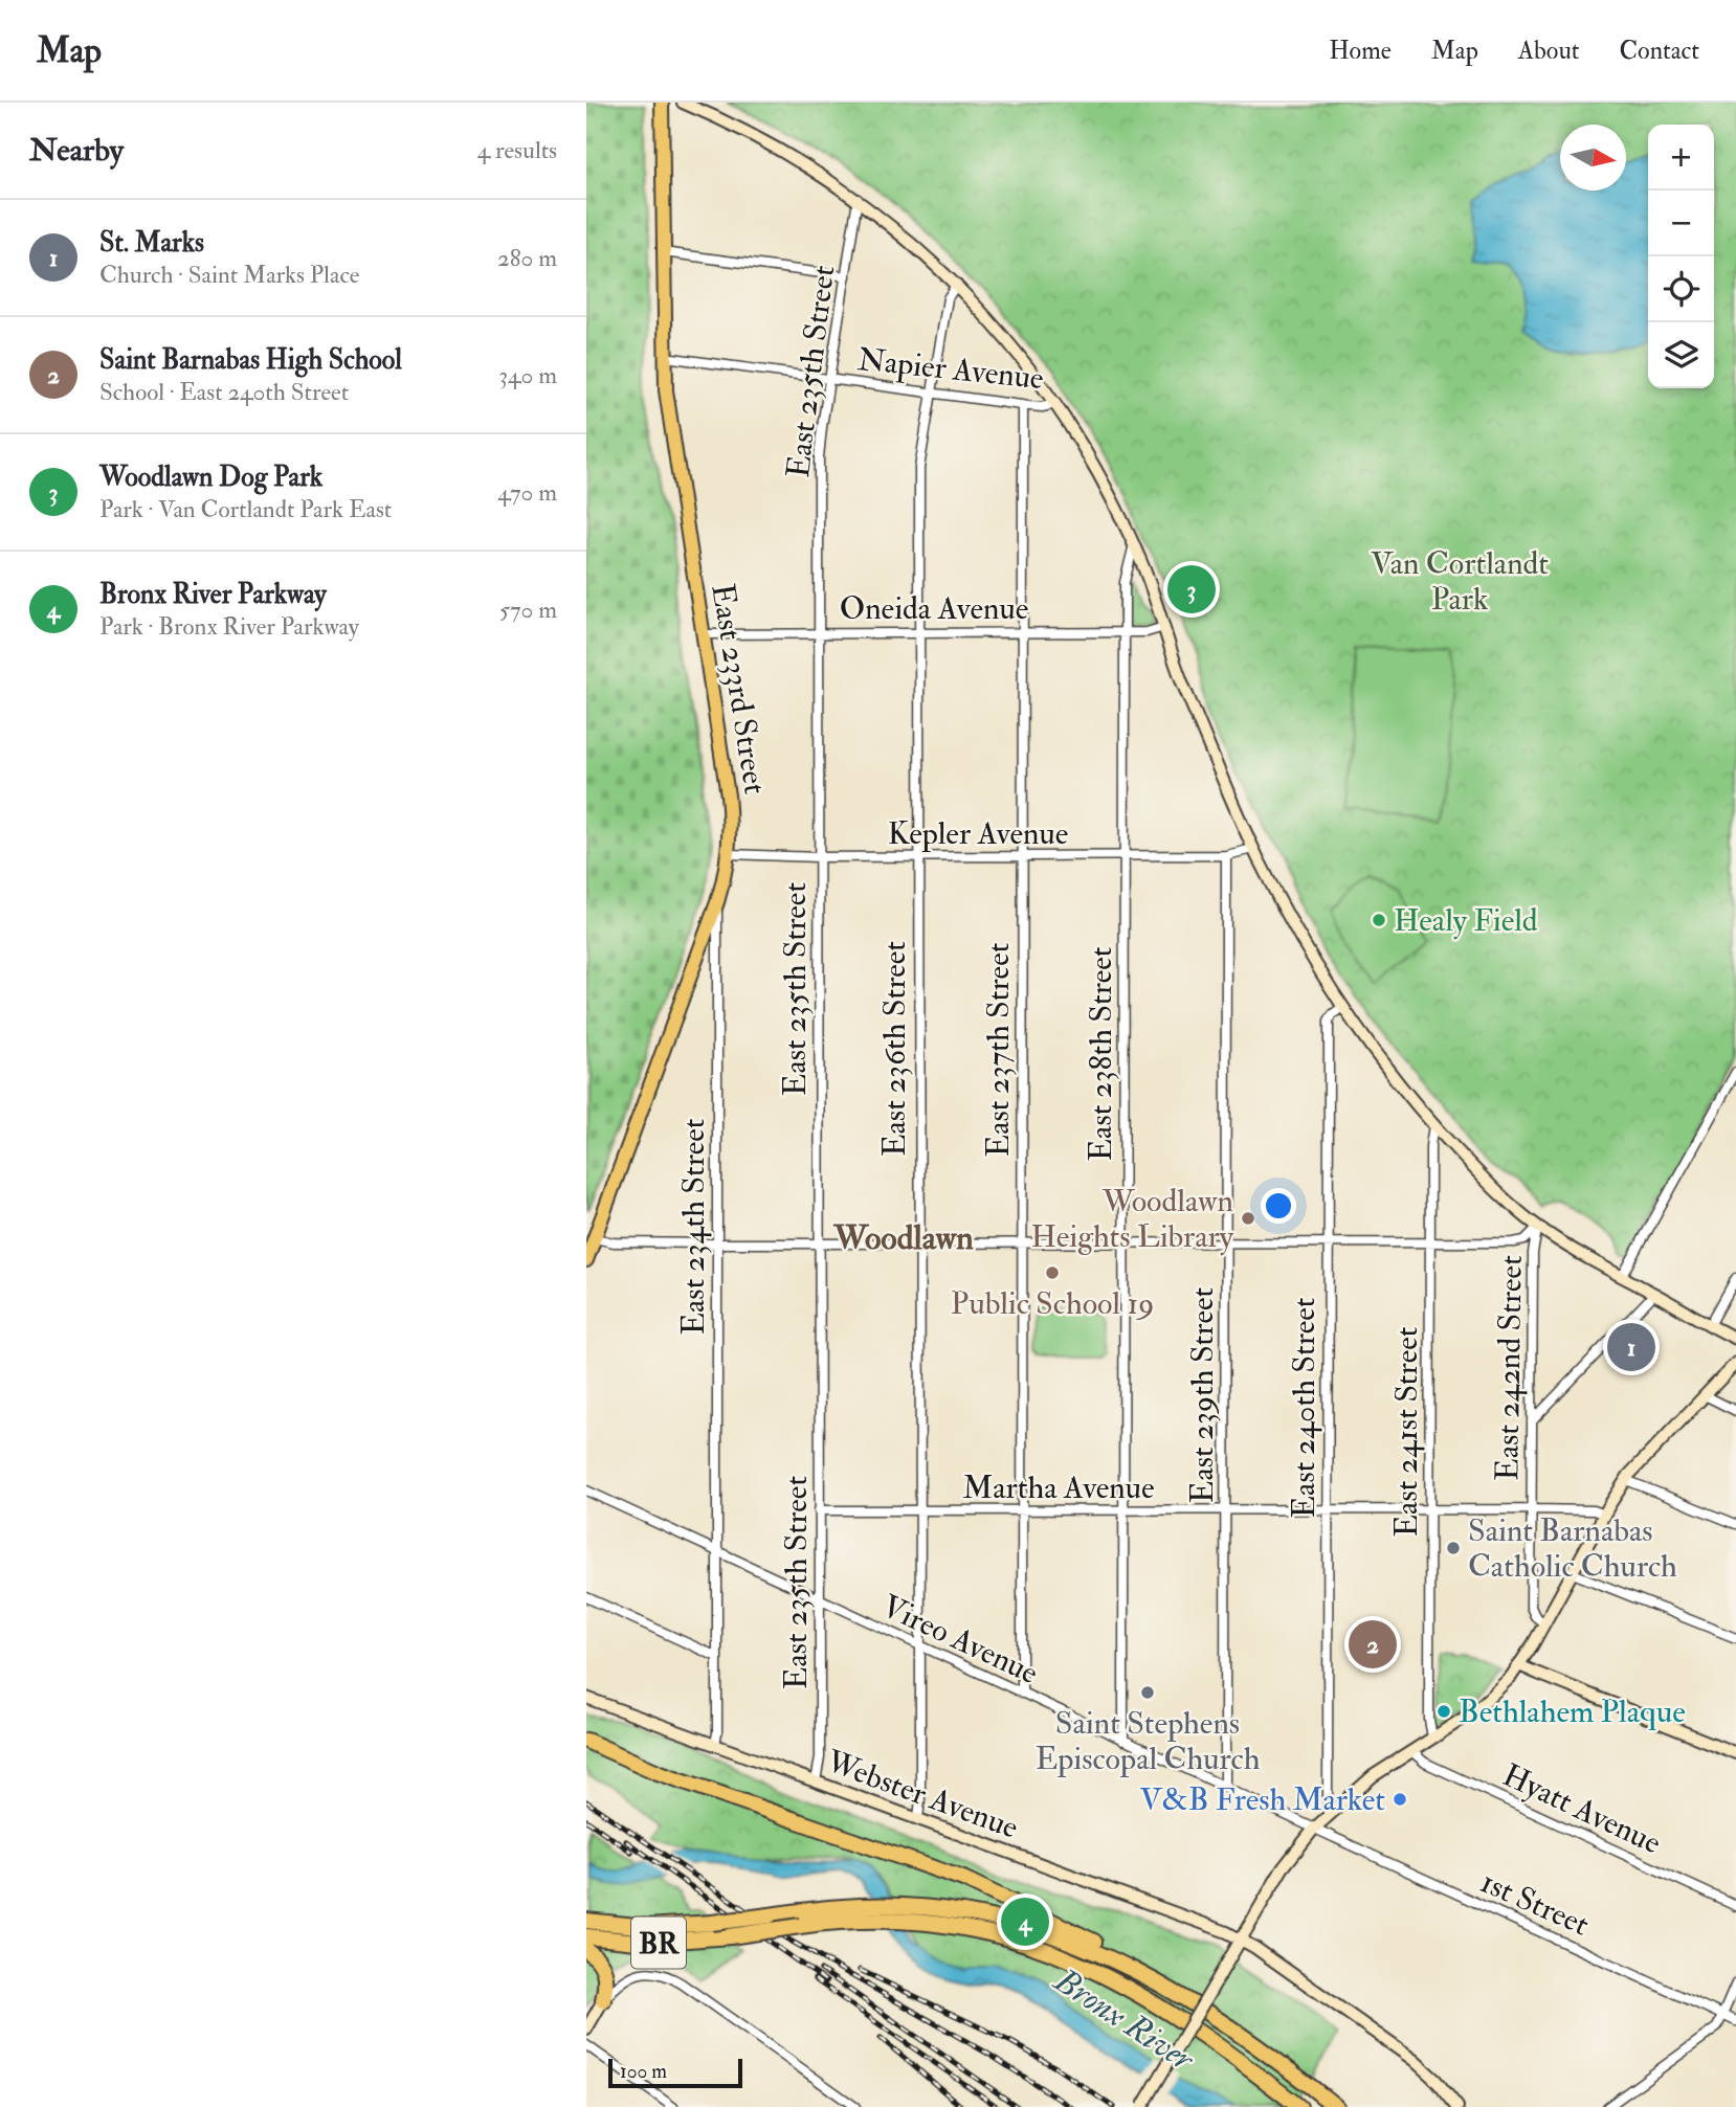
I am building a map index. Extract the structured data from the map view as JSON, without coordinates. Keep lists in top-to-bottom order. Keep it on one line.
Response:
{"streets":{"highway":["BR"],"main road":["East 233rd Street"],"street":["Napier Avenue","East 235th Street","Oneida Avenue","Kepler Avenue","East 236th Street","East 237th Street","East 238th Street","East 234th Street","East 242nd Street","East 239th Street","East 240th Street","East 241st Street","Martha Avenue","Vireo Avenue","Webster Avenue","Hyatt Avenue","1st Street"]},"crossings":[["Napier Avenue","East 235th Street"],["Napier Avenue","East 233rd Street"],["Napier Avenue","East 236th Street"],["Napier Avenue","East 237th Street"],["East 235th Street","Oneida Avenue"],["East 235th Street","Kepler Avenue"],["East 235th Street","Martha Avenue"],["East 235th Street","Vireo Avenue"],["East 235th Street","Webster Avenue"],["Oneida Avenue","East 233rd Street"],["Oneida Avenue","East 236th Street"],["Oneida Avenue","East 237th Street"],["Oneida Avenue","East 238th Street"],["East 233rd Street","Kepler Avenue"],["East 233rd Street","East 234th Street"],["Kepler Avenue","East 236th Street"],["Kepler Avenue","East 237th Street"],["Kepler Avenue","East 238th Street"],["Kepler Avenue","East 239th Street"],["East 236th Street","Martha Avenue"],["East 236th Street","Vireo Avenue"],["East 236th Street","Webster Avenue"],["East 237th Street","Martha Avenue"],["East 237th Street","Vireo Avenue"],["East 238th Street","Martha Avenue"],["East 238th Street","Vireo Avenue"],["East 234th Street","Vireo Avenue"],["East 234th Street","Webster Avenue"],["East 242nd Street","Martha Avenue"],["East 239th Street","Martha Avenue"],["East 239th Street","Vireo Avenue"],["East 240th Street","Martha Avenue"],["East 241st Street","Martha Avenue"],["Vireo Avenue","1st Street"]],"districts":["Woodlawn"],"water":["Bronx River"],"parks":["Van Cortlandt Park"],"places":["Healy Field","Woodlawn Heights Library","Public School 19","Saint Barnabas Catholic Church","Saint Stephens Episcopal Church","Bethlahem Plaque","V&B Fresh Market"],"scale_bar":"100 m","north":"right","page":{"header":"Map","nav":["Home","Map","About","Contact"],"heading":["Nearby","4 results"],"map_buttons":["+","−"],"list":[{"mark":"1","name":"St. Marks","note":"Church · Saint Marks Place","value":"280 m"},{"mark":"2","name":"Saint Barnabas High School","note":"School · East 240th Street","value":"340 m"},{"mark":"3","name":"Woodlawn Dog Park","note":"Park · Van Cortlandt Park East","value":"470 m"},{"mark":"4","name":"Bronx River Parkway","note":"Park · Bronx River Parkway","value":"570 m"}],"pins":["3","1","2","4"],"scale":"100 m"}}
